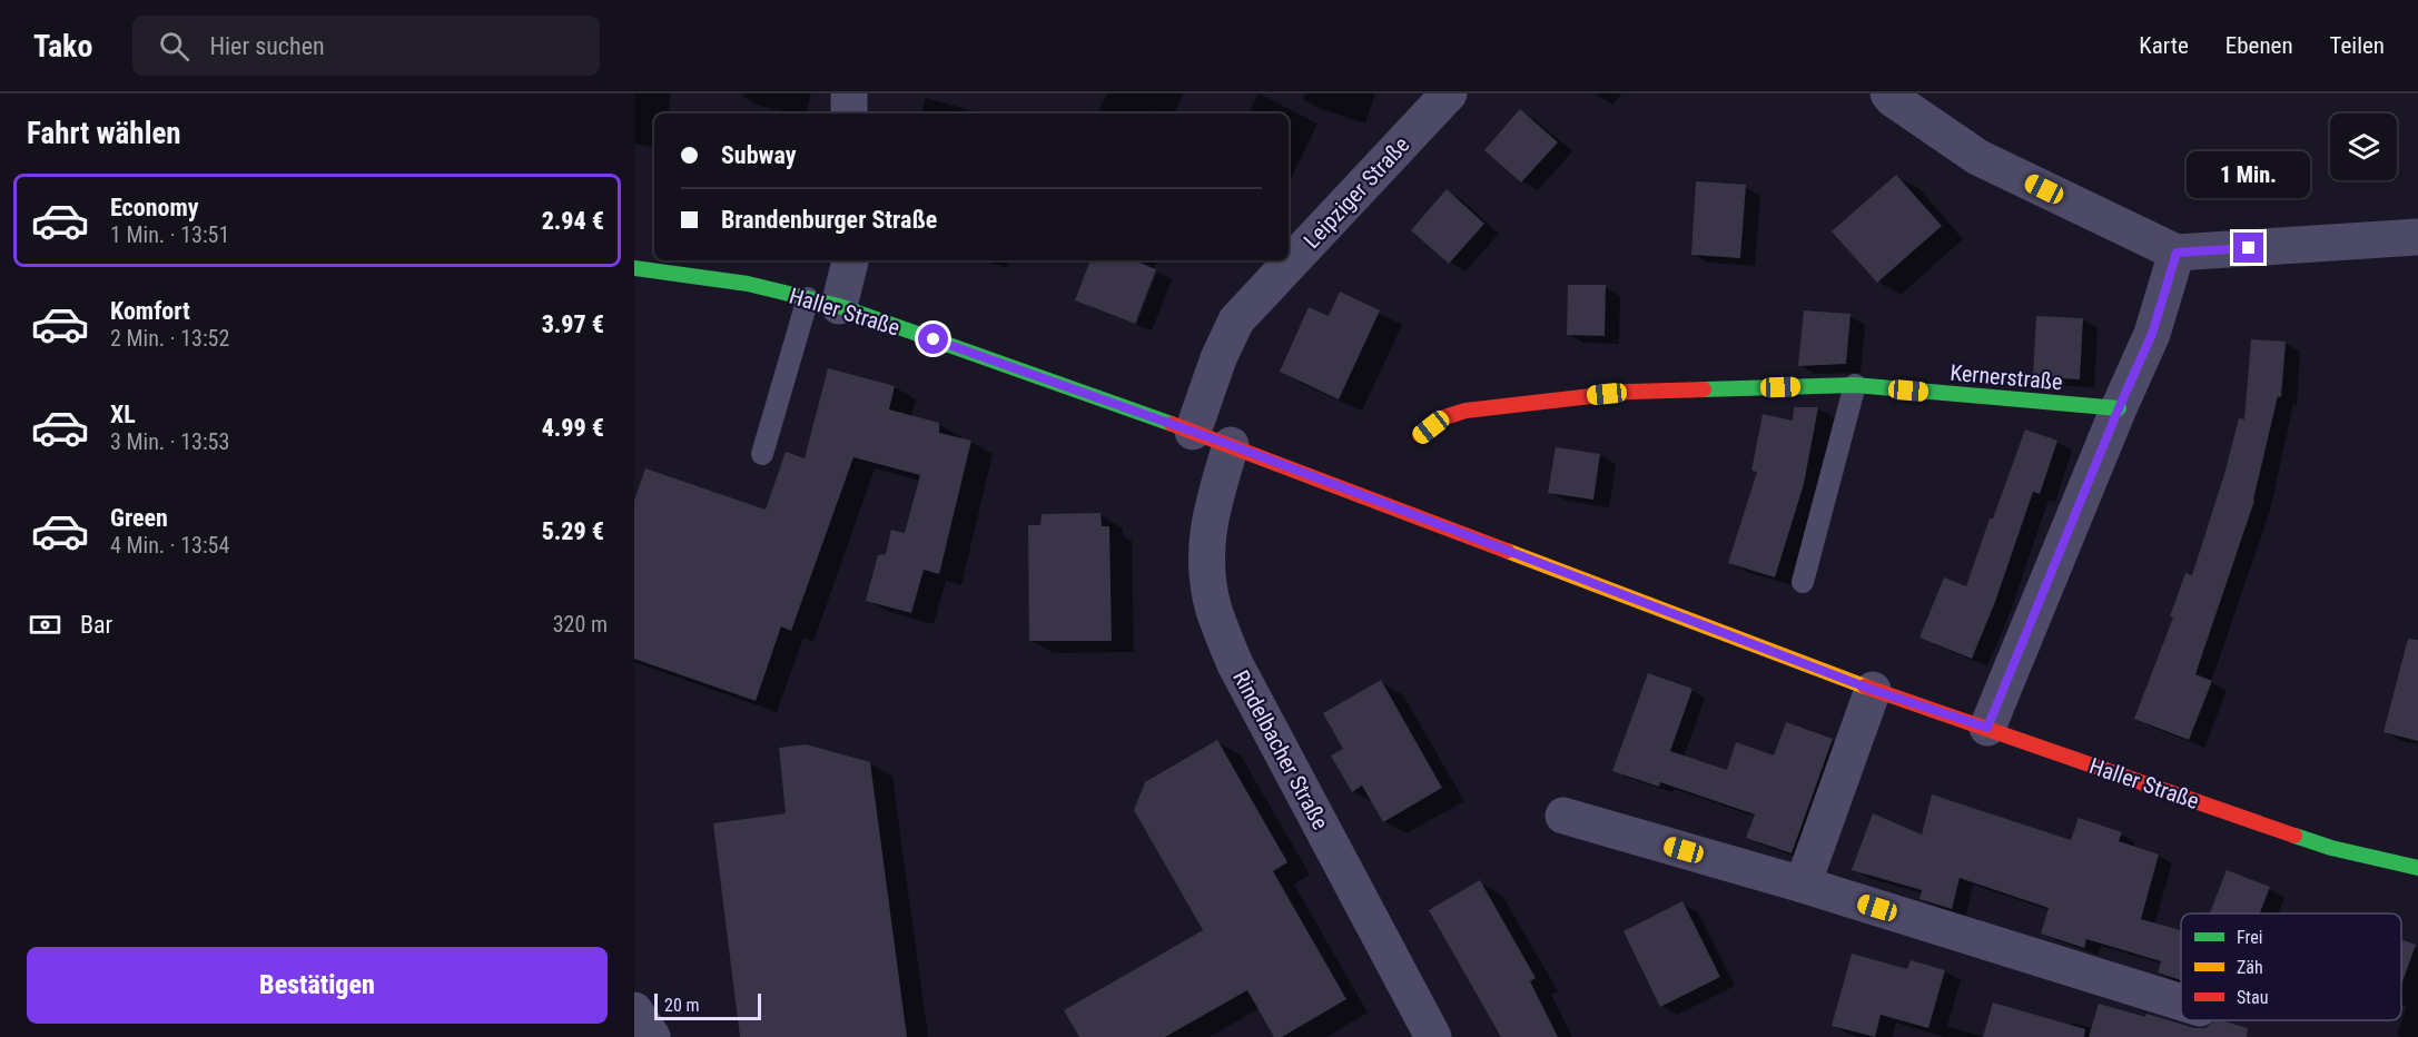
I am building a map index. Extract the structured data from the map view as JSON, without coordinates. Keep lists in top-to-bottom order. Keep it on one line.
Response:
{"streets":{"main road":["Haller Straße","Kernerstraße"],"street":["Leipziger Straße","Rindelbacher Straße"]},"crossings":[["Leipziger Straße","Haller Straße"],["Haller Straße","Rindelbacher Straße"]],"legend":["Frei","Zäh","Stau"],"scale_bar":"20 m","page":{"header":"Tako","search":"Hier suchen","nav":["Karte","Ebenen","Teilen"],"heading":"Fahrt wählen","banner":["Subway","Brandenburger Straße"],"bubble":"1 Min.","list":[{"name":"Economy","note":"1 Min. · 13:51","value":"2.94 €"},{"name":"Komfort","note":"2 Min. · 13:52","value":"3.97 €"},{"name":"XL","note":"3 Min. · 13:53","value":"4.99 €"},{"name":"Green","note":"4 Min. · 13:54","value":"5.29 €"}],"pay":["Bar","320 m"],"buttons":"Bestätigen","scale":"20 m"}}
